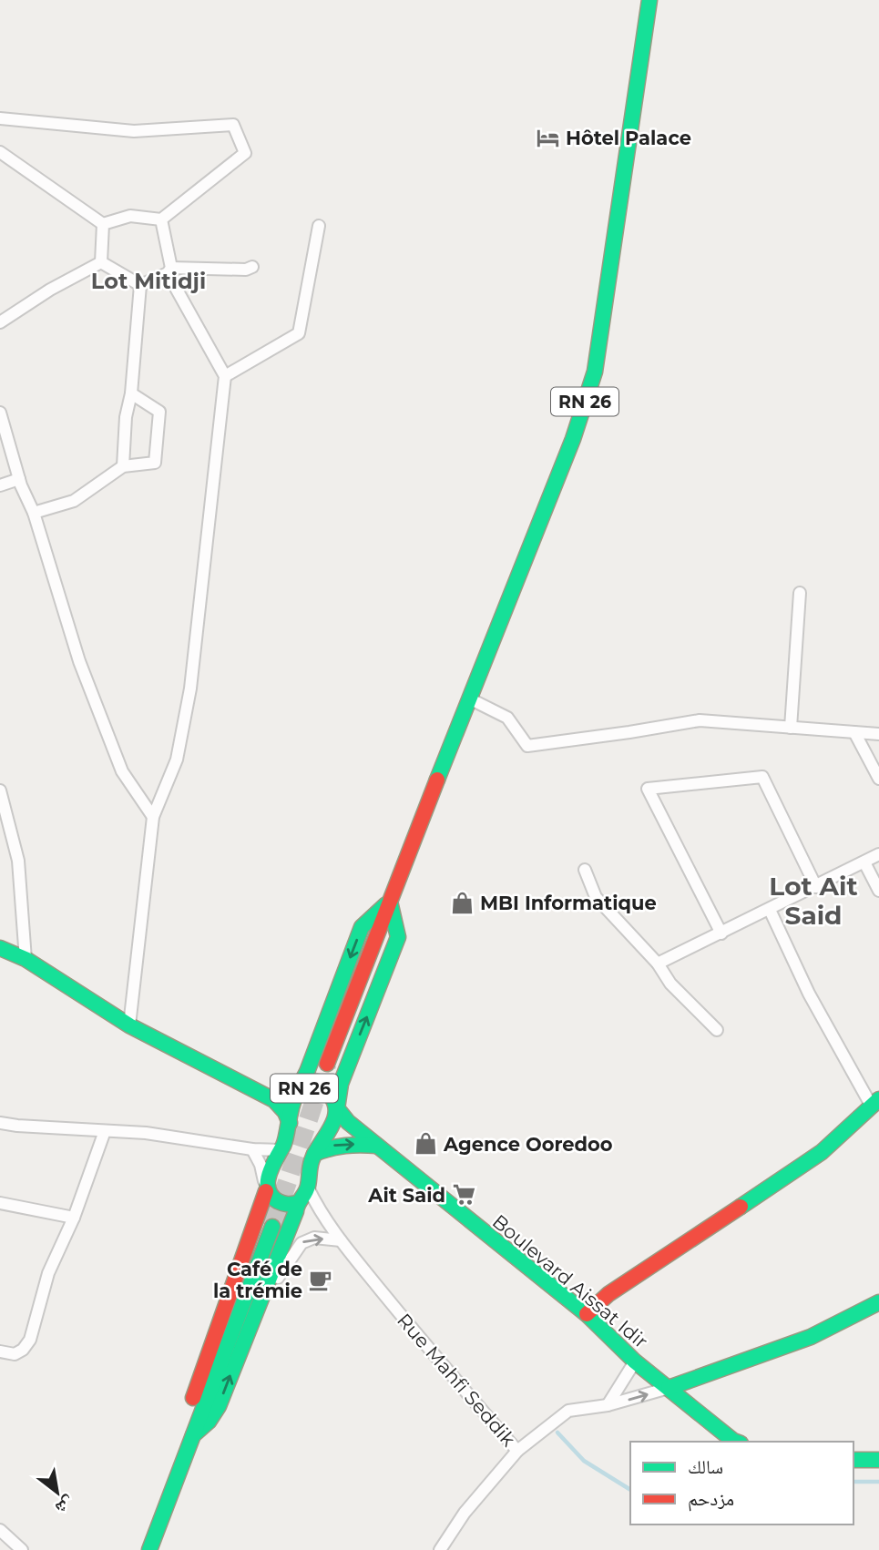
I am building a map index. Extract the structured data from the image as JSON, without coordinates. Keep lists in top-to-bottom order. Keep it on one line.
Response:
{"streets":{"main road":["RN 26","Boulevard Aissat Idir"],"street":["Rue Mahfi Seddik"]},"crossings":[["RN 26","Boulevard Aissat Idir"],["RN 26","Rue Mahfi Seddik"]],"districts":["Lot Mitidji","Lot Ait Said"],"places":{"hotel":["Hôtel Palace"],"shop":["MBI Informatique","Agence Ooredoo"],"supermarket":["Ait Said"],"cafe":["Café de la trémie"]},"legend":["سالك","مزدحم"],"north":"bottom right"}
